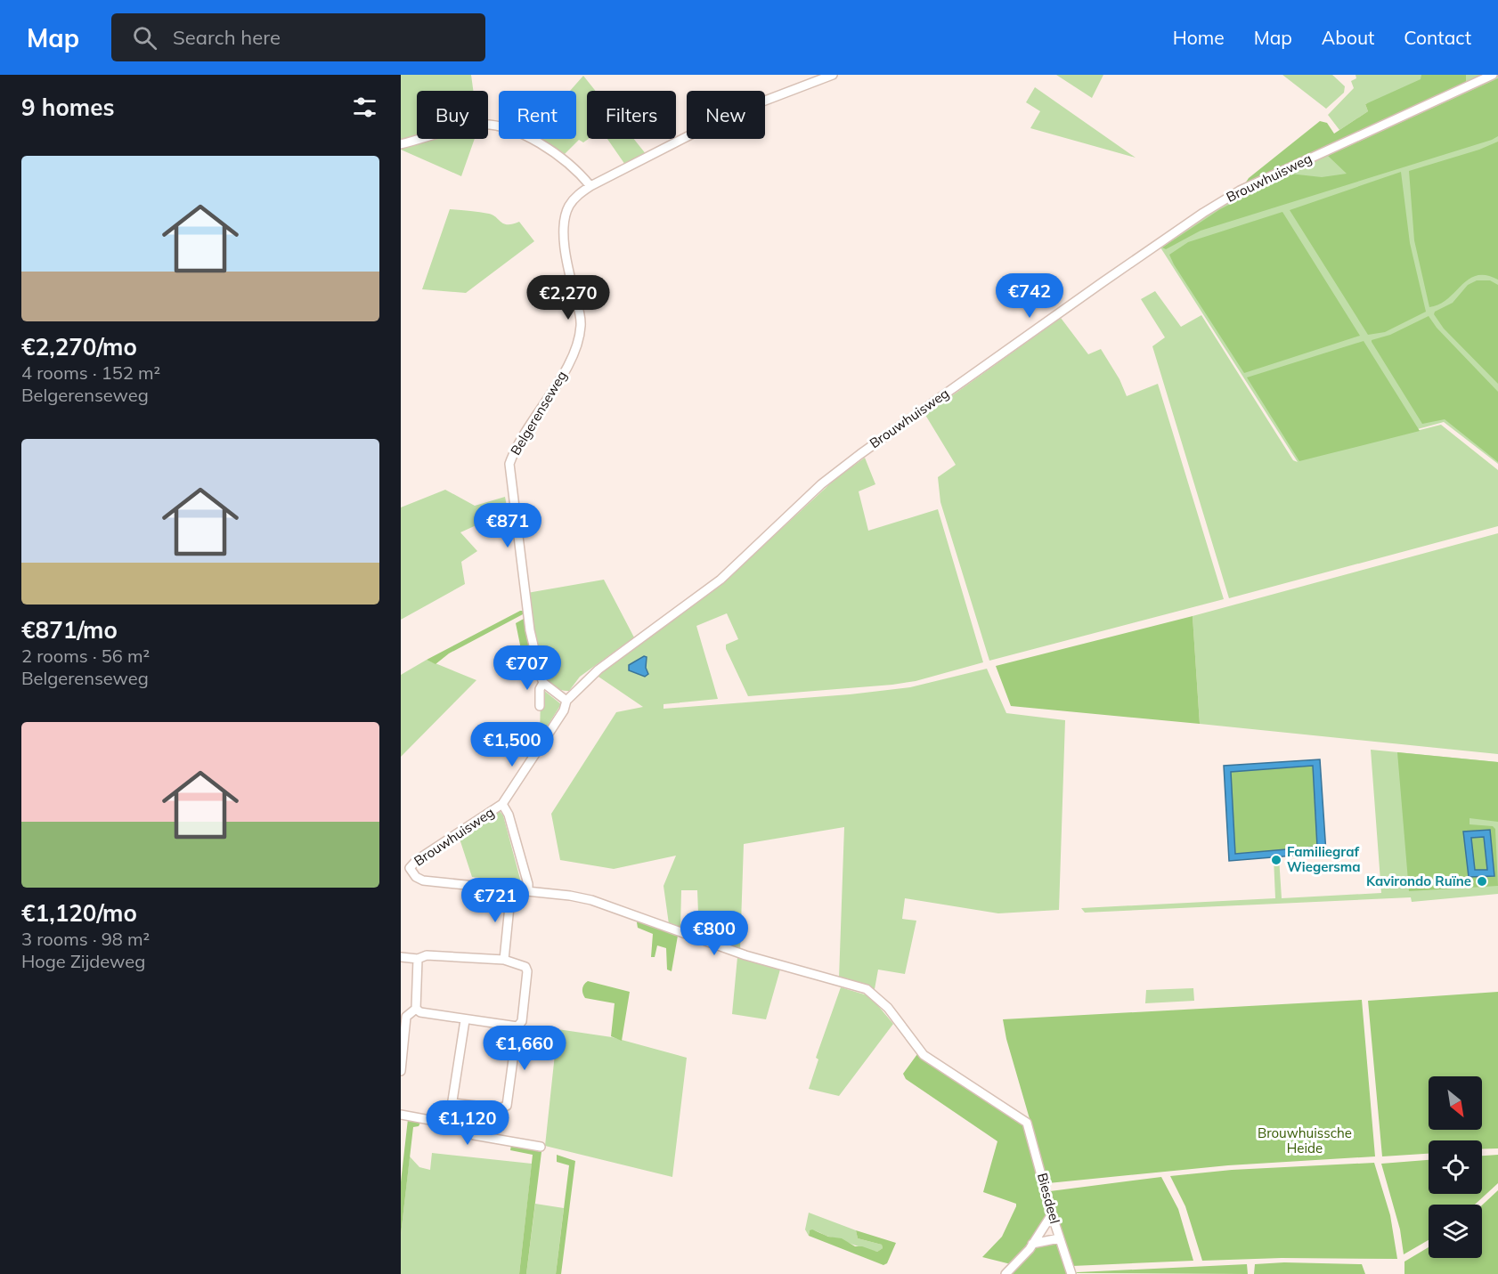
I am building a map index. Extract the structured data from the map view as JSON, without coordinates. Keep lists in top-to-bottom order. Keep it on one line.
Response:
{"streets":{"street":["Brouwhuisweg","Belgerenseweg","Biesdeel"]},"parks":["Brouwhuissche Heide"],"places":["Familiegraf Wiegersma","Kavirondo Ruïne"],"north":"bottom right","page":{"header":"Map","search":"Search here","nav":["Home","Map","About","Contact"],"heading":"9 homes","chip":["Buy","Rent","Filters","New"],"list":[{"name":"€2,270/mo","note":"4 rooms · 152 m² · Belgerenseweg"},{"name":"€871/mo","note":"2 rooms · 56 m² · Belgerenseweg"},{"name":"€1,120/mo","note":"3 rooms · 98 m² · Hoge Zijdeweg"}],"price":["€742","€2,270","€871","€707","€1,500","€721","€800","€1,660","€1,120"]}}
